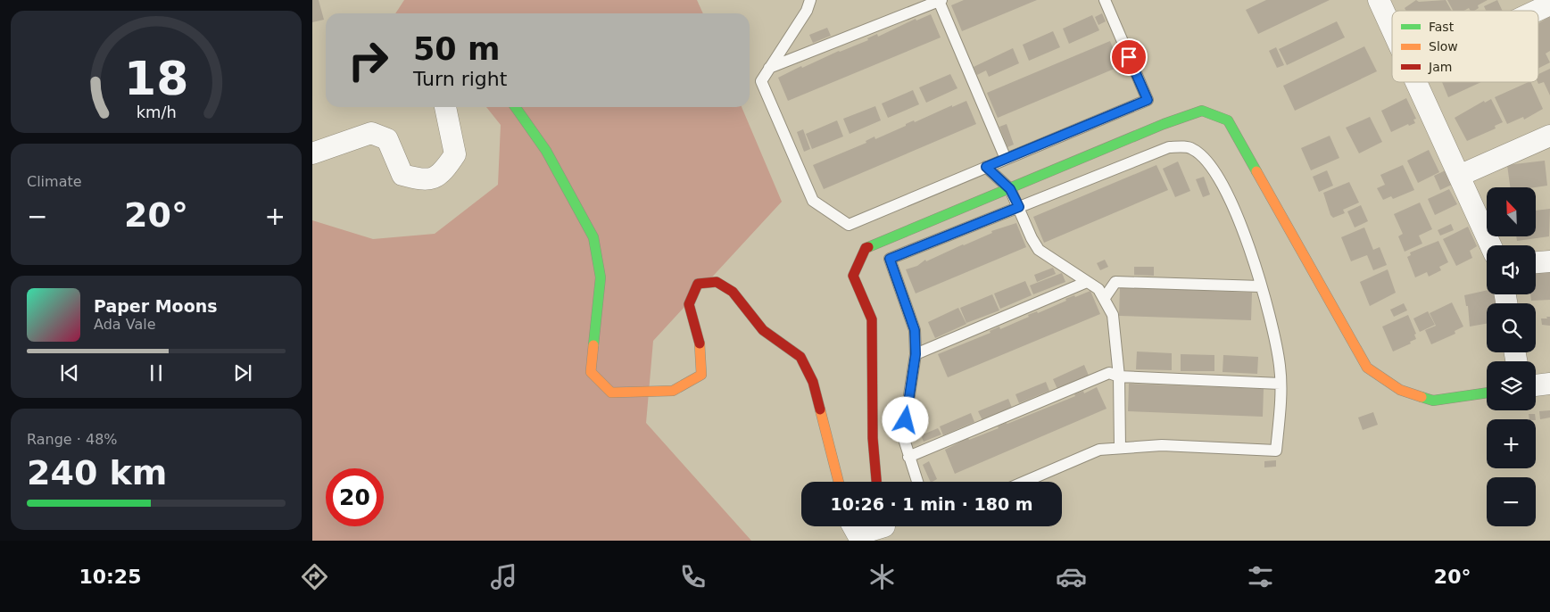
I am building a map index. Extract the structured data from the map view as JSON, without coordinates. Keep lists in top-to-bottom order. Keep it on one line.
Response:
{"legend":["Fast","Slow","Jam"],"north":"top left","page":{"turn":["50 m","Turn right"],"tile":["Climate",["Range · 48%","240 km"]],"map_buttons":["+","−"],"heat":["−","20°","+"],"song":["Paper Moons","Ada Vale"],"limit":"20","trip":"10:26 · 1 min · 180 m","tabs":["10:25","20°"],"gauge":["18","km/h"]}}
